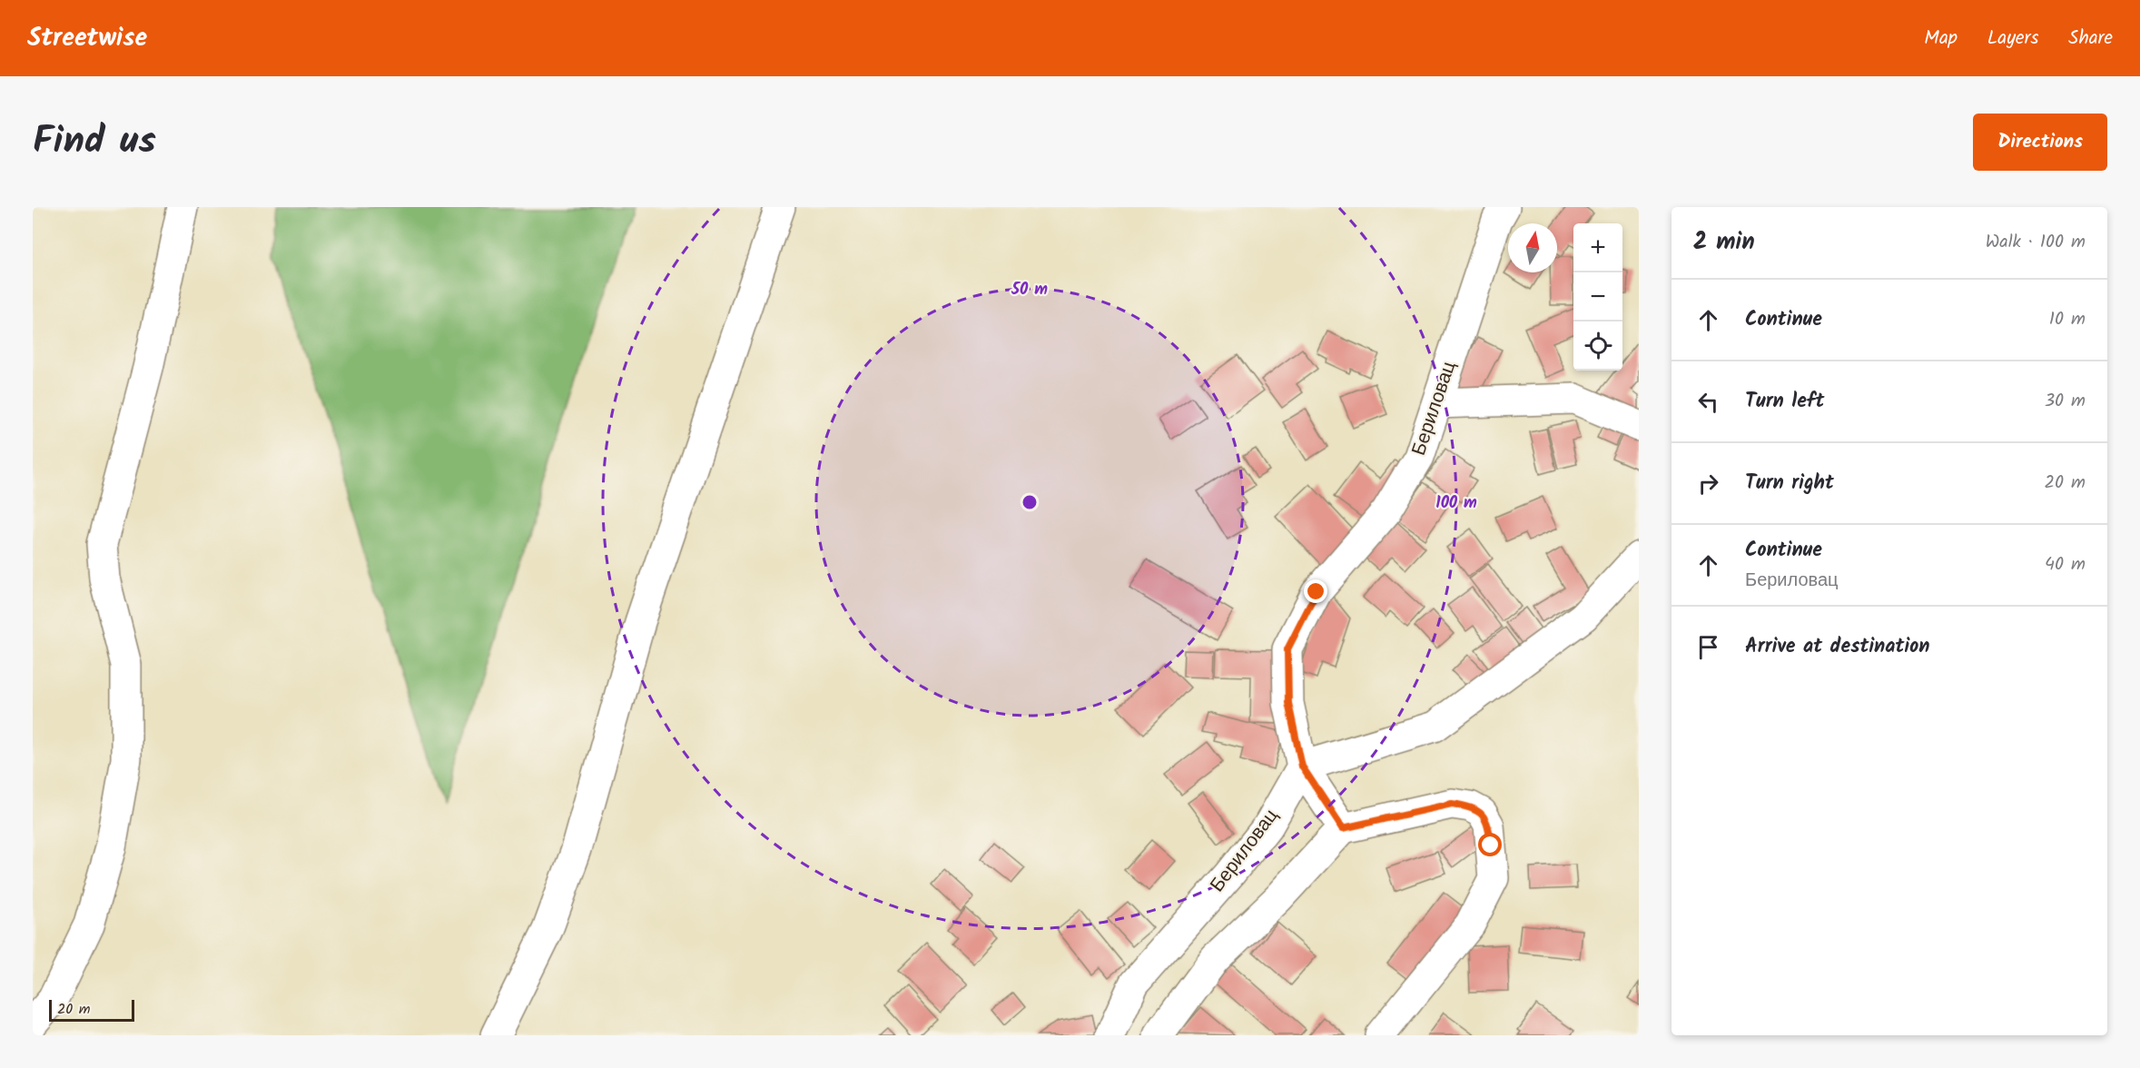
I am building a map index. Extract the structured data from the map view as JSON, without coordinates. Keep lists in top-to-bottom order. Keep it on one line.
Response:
{"streets":{"street":["Бериловац"]},"scale_bar":"20 m","north":"top","page":{"header":"Streetwise","nav":["Map","Layers","Share"],"title":"Find us","buttons":"Directions","heading":["2 min","Walk · 100 m"],"map_buttons":["+","−"],"list":[["Continue","10 m"],["Turn left","30 m"],["Turn right","20 m"],["Continue","Бериловац","40 m"],"Arrive at destination"],"scale":"20 m"},"rings":["50 m","100 m"]}
